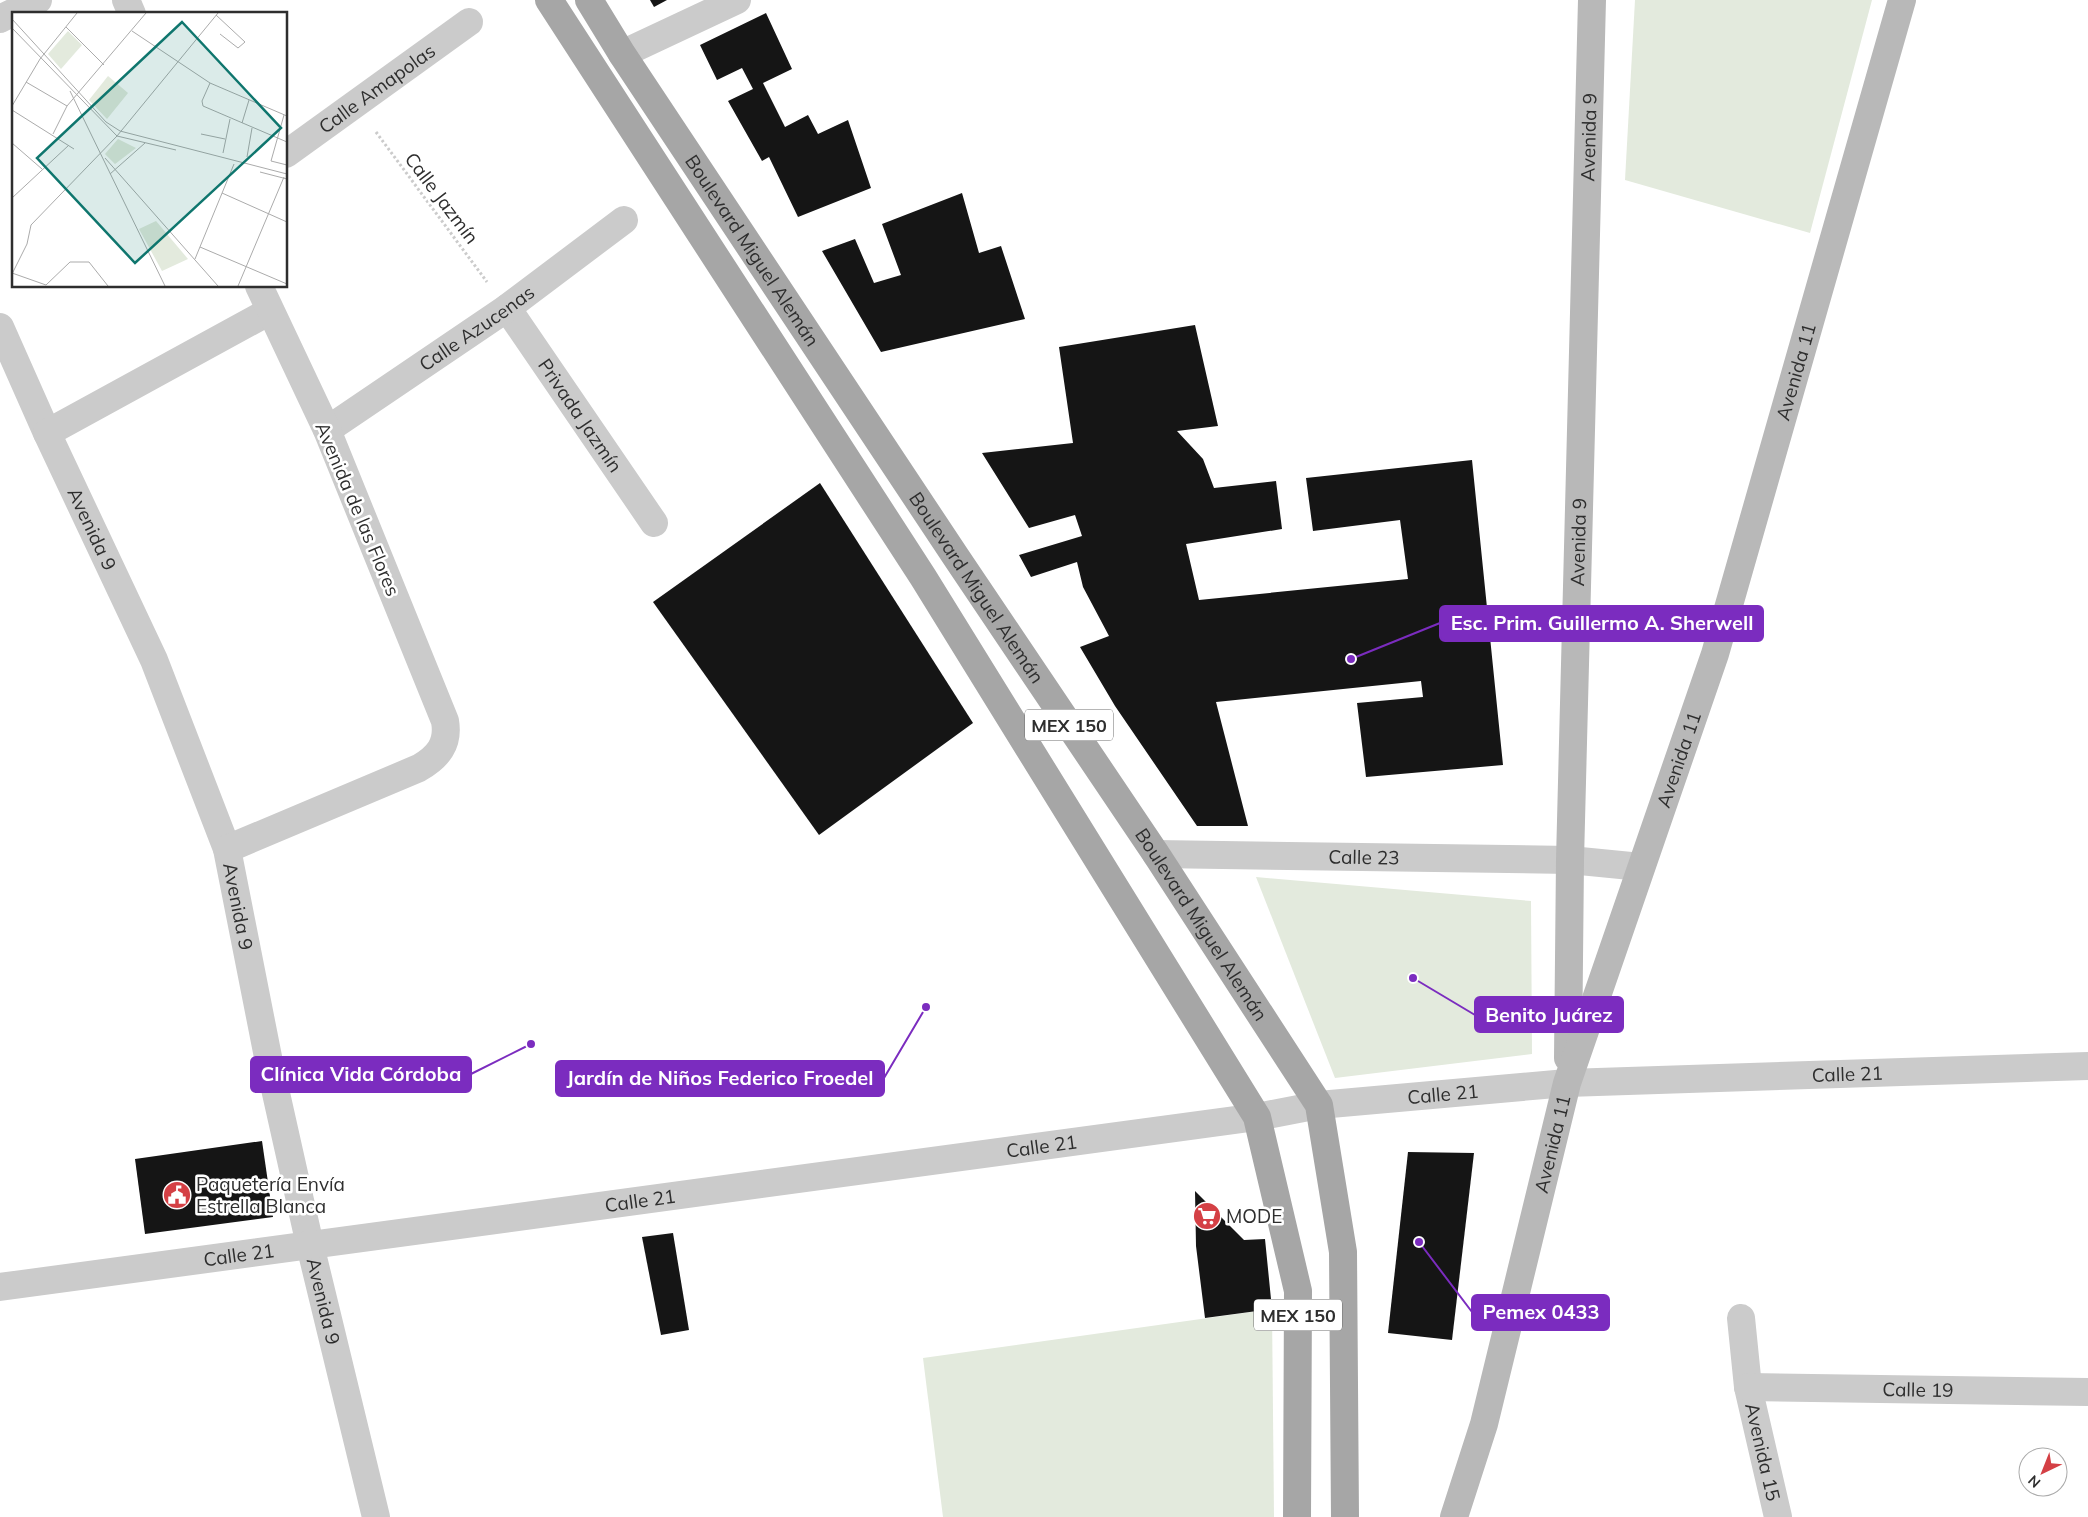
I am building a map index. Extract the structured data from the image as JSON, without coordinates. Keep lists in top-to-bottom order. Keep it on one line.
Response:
{"streets":{"main road":["Avenida 9","Boulevard Miguel Alemán","Avenida 11","MEX 150"],"street":["Calle Amapolas","Calle Azucenas","Privada Jazmín","Avenida de las Flores","Calle 23","Calle 21","Calle 19","Avenida 15"],"path":["Calle Jazmín"]},"crossings":[["Calle Amapolas","Calle Jazmín"],["Avenida 9","Avenida 11"],["Avenida 9","Avenida de las Flores"],["Avenida 9","Calle 23"],["Avenida 9","Calle 21"],["Calle Jazmín","Calle Azucenas"],["Calle Jazmín","Privada Jazmín"],["Boulevard Miguel Alemán","MEX 150"],["Boulevard Miguel Alemán","Calle 23"],["Boulevard Miguel Alemán","Calle 21"],["Calle Azucenas","Privada Jazmín"],["Calle Azucenas","Avenida de las Flores"],["Avenida 11","Calle 23"],["Avenida 11","Calle 21"],["MEX 150","Calle 21"],["Calle 19","Avenida 15"]],"places":{"other":["Esc. Prim. Guillermo A. Sherwell","Benito Juárez","Jardín de Niños Federico Froedel","Clínica Vida Córdoba","Pemex 0433"],"public building":["Paquetería Envía Estrella Blanca"],"supermarket":["MODE"]},"north":"bottom left"}
